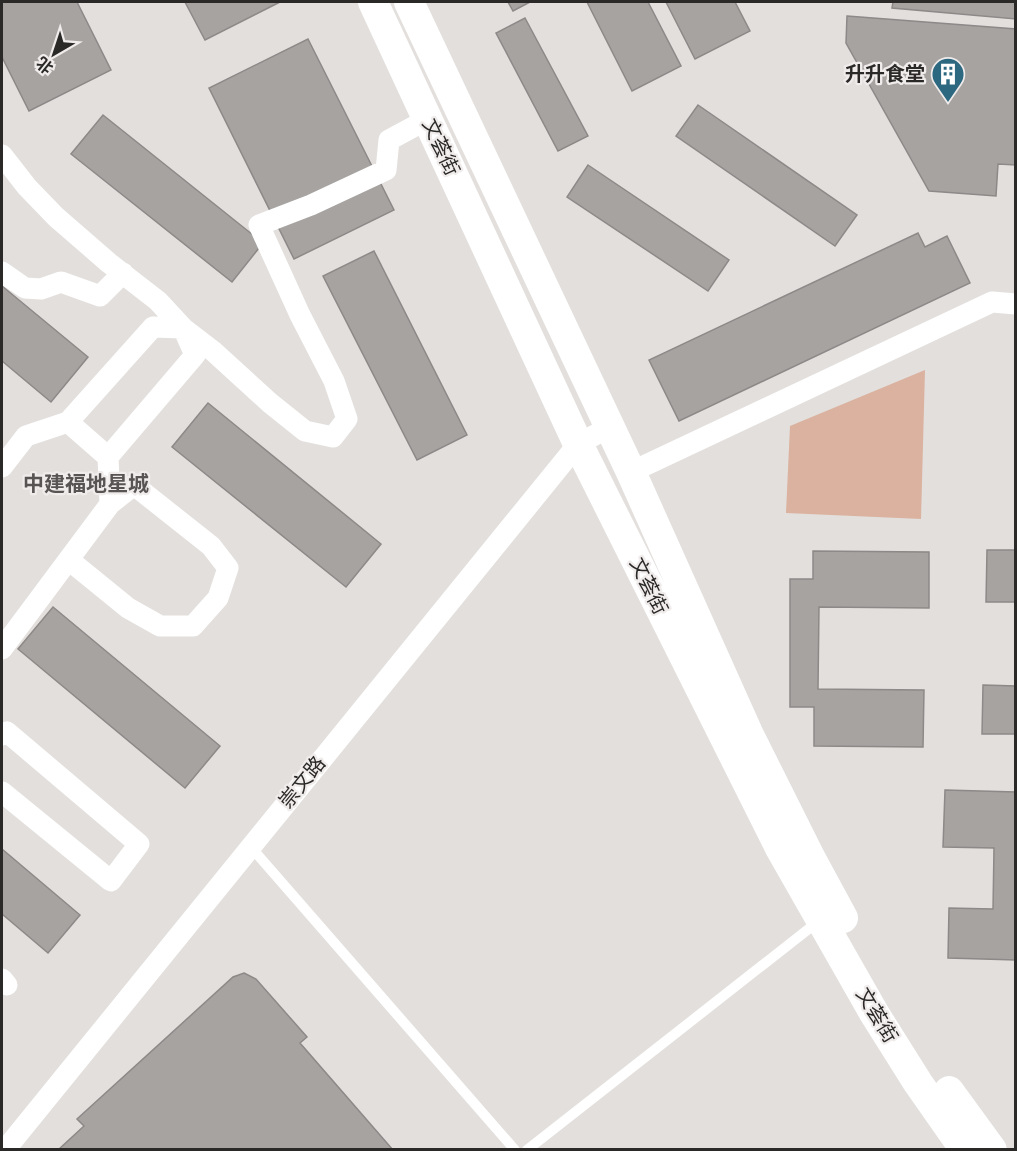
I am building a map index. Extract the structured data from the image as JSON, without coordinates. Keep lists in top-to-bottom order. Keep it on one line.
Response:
{"streets":{"main road":["文荟街"],"street":["崇文路"]},"crossings":[["文荟街","崇文路"]],"districts":["中建福地星城"],"places":{"building":["升升食堂"]},"north":"bottom left"}
